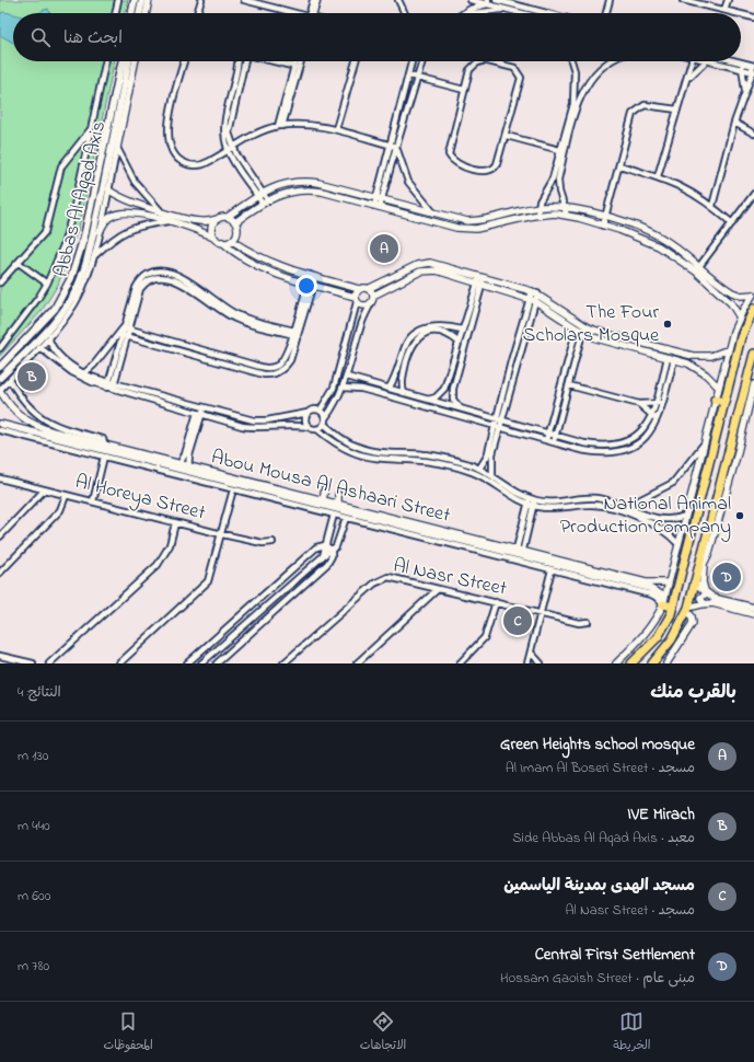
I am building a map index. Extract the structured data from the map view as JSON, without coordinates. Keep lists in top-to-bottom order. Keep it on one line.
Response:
{"streets":{"main road":["Abbas Al Aqad Axis"],"street":["Abou Mousa Al Ashaari Street","Al Horeya Street","Al Nasr Street"]},"places":["The Four Scholars Mosque","National Animal Production Company"],"page":{"search":"ابحث هنا","pins":["A","B","D","C"],"heading":["بالقرب منك","النتائج: 4"],"list":[{"mark":"A","name":"Green Heights school mosque","note":"مسجد · Al Imam Al Boseri Street","value":"130 m"},{"mark":"B","name":"IVE Mirach","note":"معبد · Side Abbas Al Aqad Axis","value":"440 m"},{"mark":"C","name":"مسجد الهدى بمدينة الياسمين","note":"مسجد · Al Nasr Street","value":"600 m"},{"mark":"D","name":"Central First Settlement","note":"مبنى عام · Hossam Gaoish Street","value":"780 m"}],"nav":["الخريطة","الاتجاهات","المحفوظات"]}}
